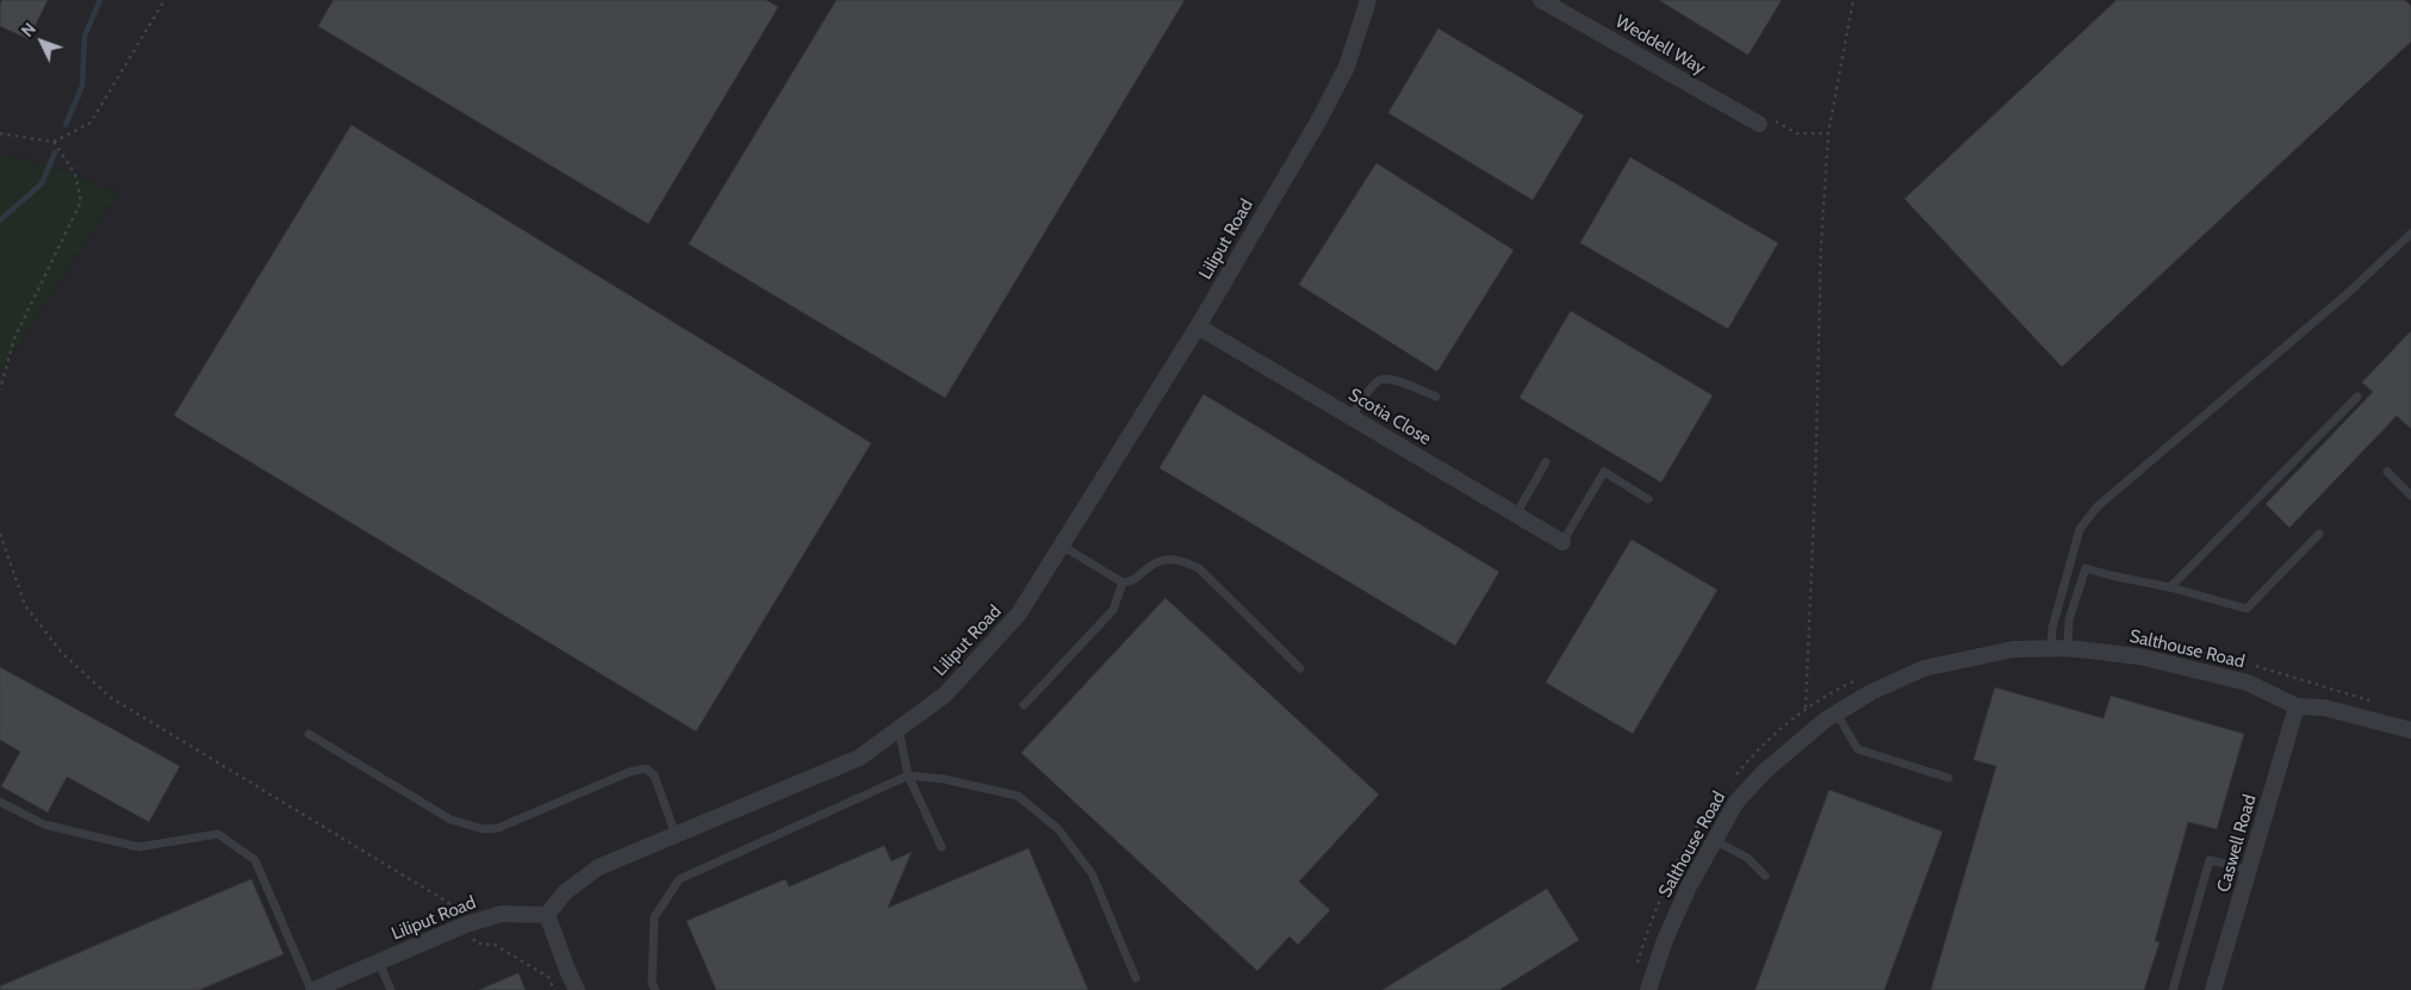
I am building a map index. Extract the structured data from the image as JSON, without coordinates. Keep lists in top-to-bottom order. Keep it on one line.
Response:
{"streets":{"street":["Weddell Way","Liliput Road","Scotia Close","Salthouse Road","Caswell Road"]},"crossings":[["Liliput Road","Scotia Close"],["Salthouse Road","Caswell Road"]],"north":"top left"}
